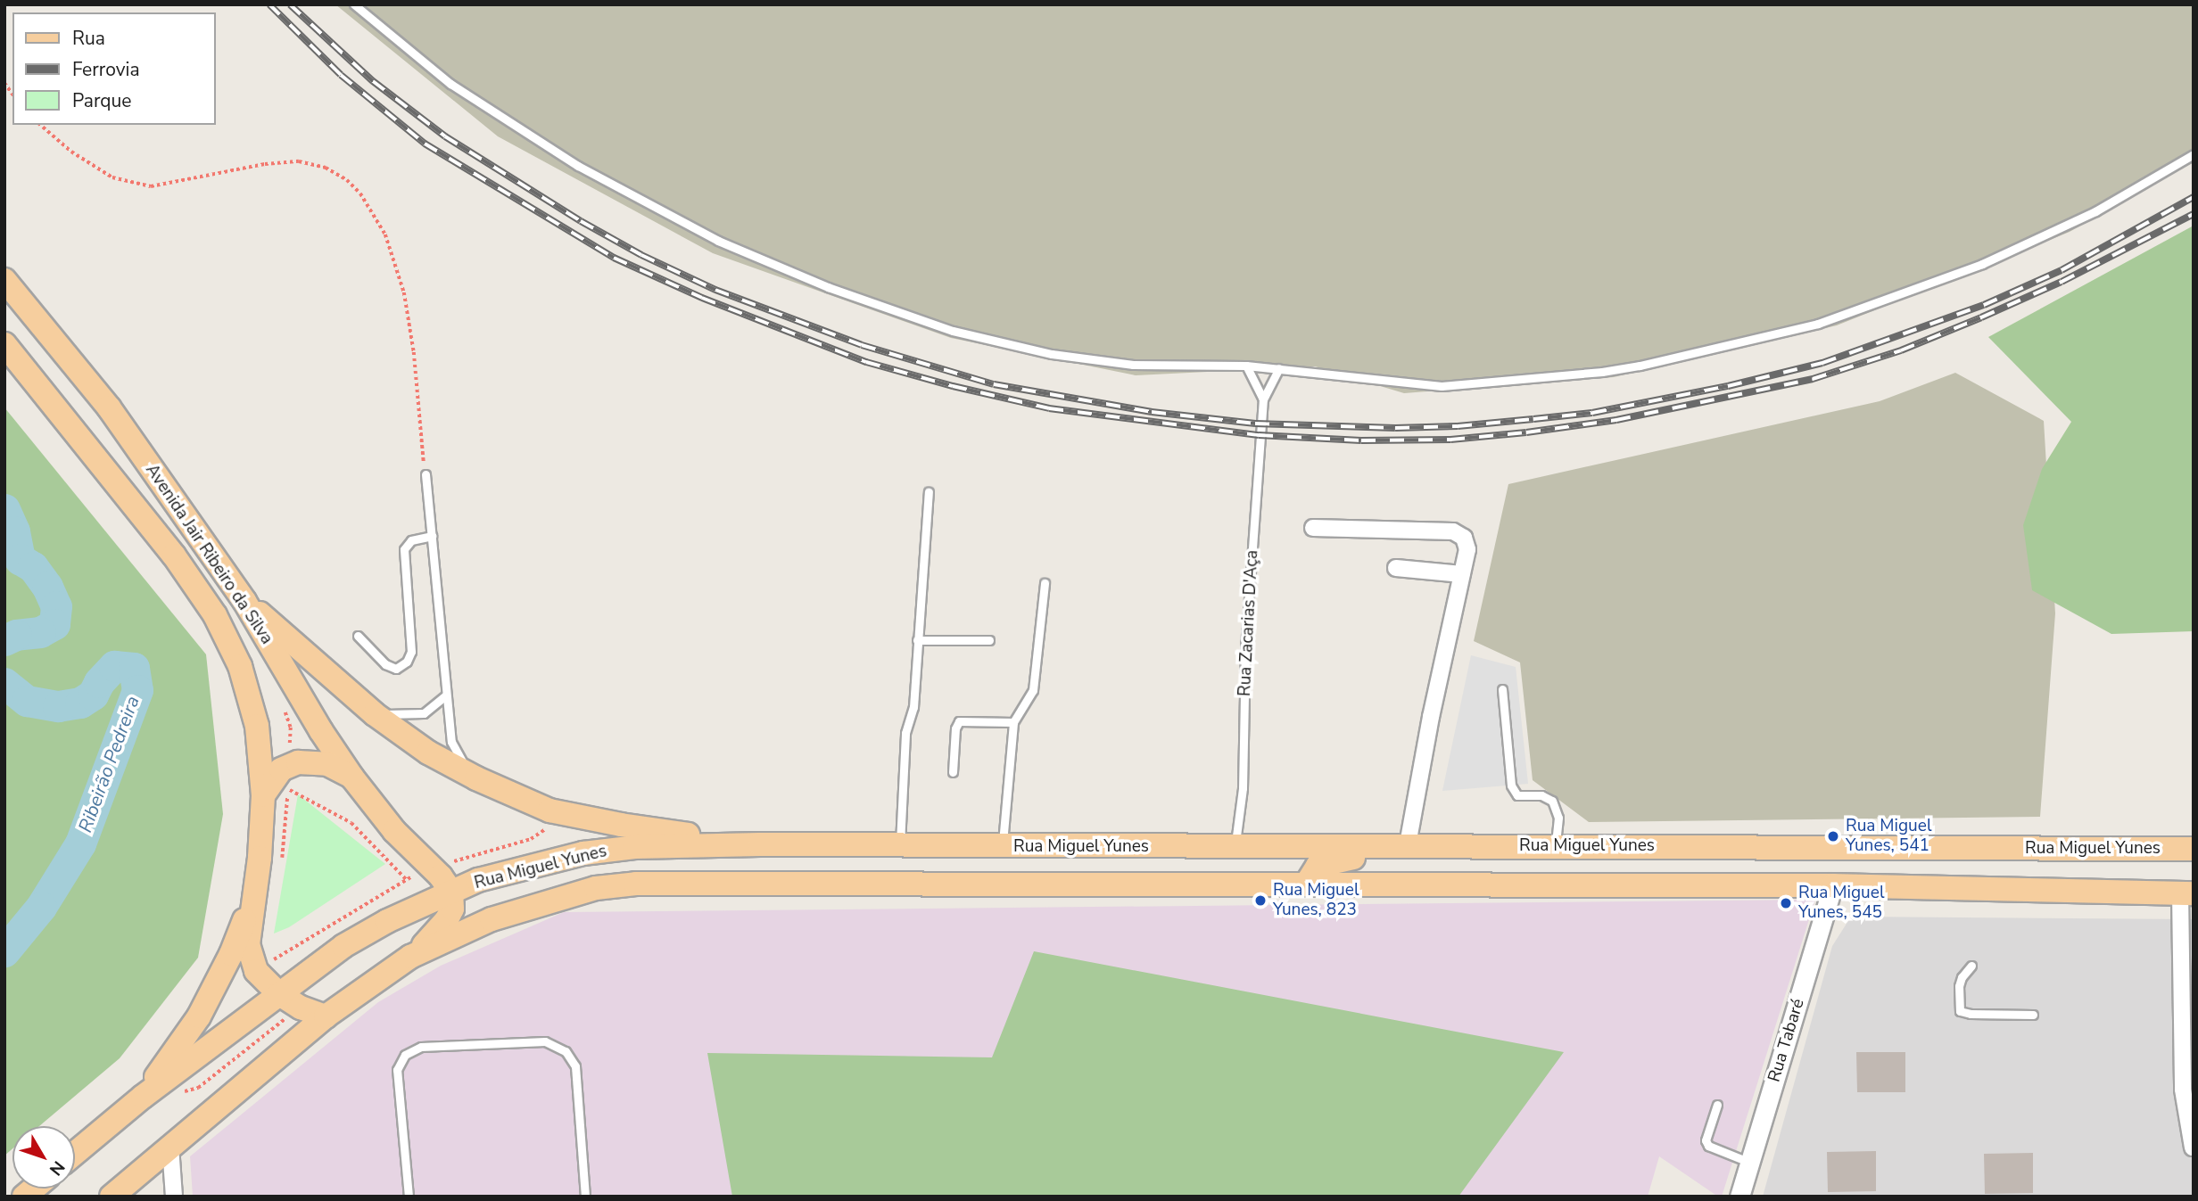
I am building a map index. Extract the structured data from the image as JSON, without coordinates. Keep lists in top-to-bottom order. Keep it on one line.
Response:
{"streets":{"main road":["Avenida Jair Ribeiro da Silva","Rua Miguel Yunes"],"street":["Rua Tabaré"],"lane":["Rua Zacarias D'Aça"]},"crossings":[["Avenida Jair Ribeiro da Silva","Rua Miguel Yunes"],["Rua Zacarias D'Aça","Rua Miguel Yunes"],["Rua Miguel Yunes","Rua Tabaré"]],"water":["Ribeirão Pedreira"],"places":["Rua Miguel Yunes, 541","Rua Miguel Yunes, 823","Rua Miguel Yunes, 545"],"legend":["Rua","Ferrovia","Parque"],"north":"bottom right"}
